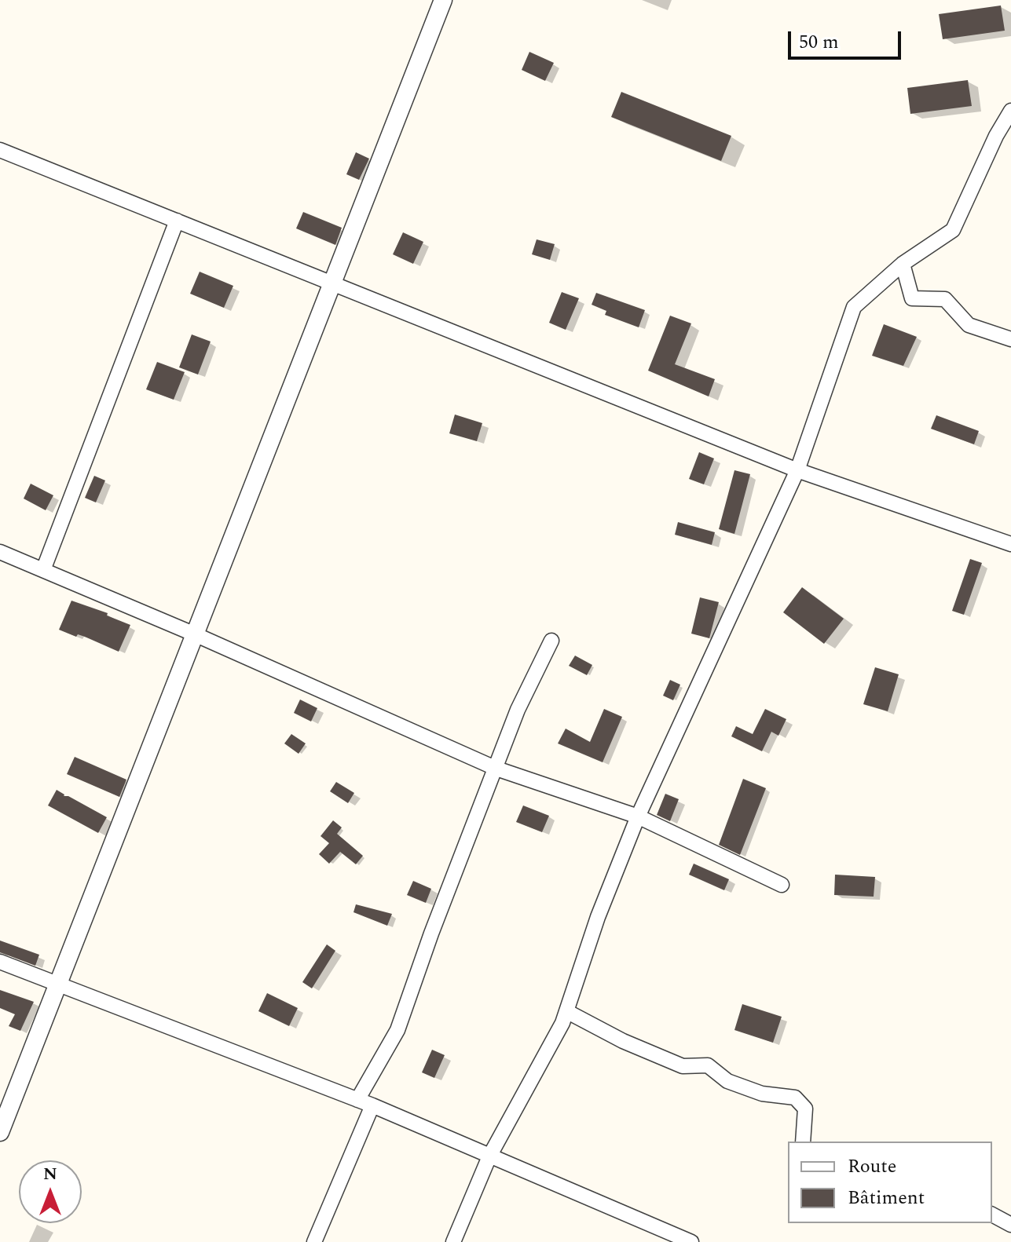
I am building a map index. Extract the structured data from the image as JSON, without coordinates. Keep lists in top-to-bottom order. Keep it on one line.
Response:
{"legend":["Route","Bâtiment"],"scale_bar":"50 m","north":"top"}
